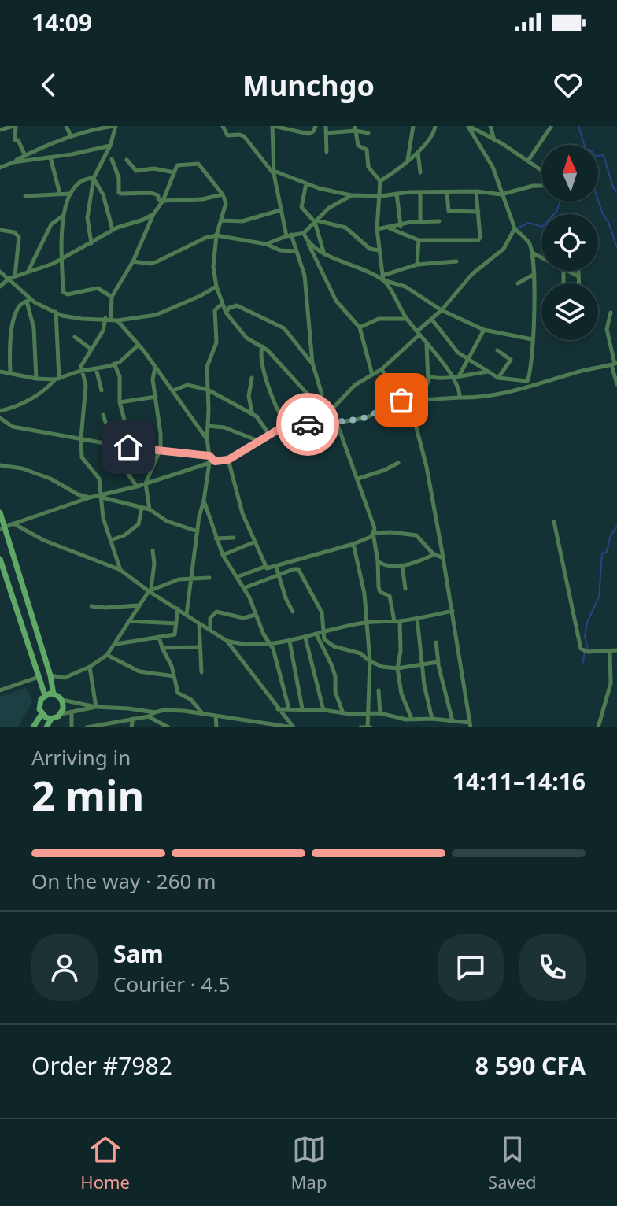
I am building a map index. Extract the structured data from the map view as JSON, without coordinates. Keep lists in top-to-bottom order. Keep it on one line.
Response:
{"north":"top","page":{"status":"14:09","header":"Munchgo","heading":["2 min","Arriving in","14:11–14:16"],"panel":["Sam","Courier · 4.5","Order #7982","8 590 CFA"],"bar":"On the way · 260 m","tabs":["Home","Map","Saved"]}}
